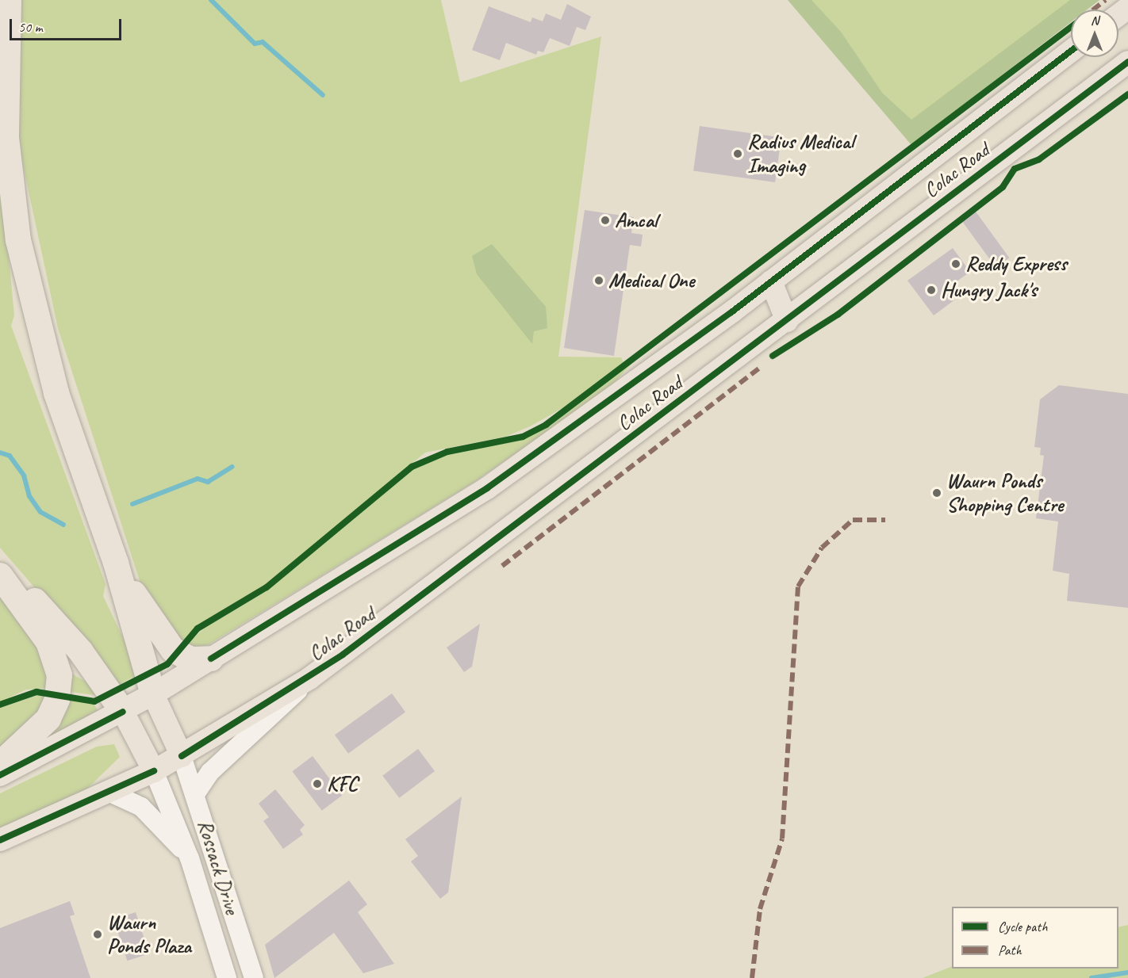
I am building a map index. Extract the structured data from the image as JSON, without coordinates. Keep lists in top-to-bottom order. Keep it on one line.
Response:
{"streets":{"highway":["Colac Road"],"main road":["Rossack Drive"]},"crossings":[["Colac Road","Rossack Drive"]],"places":["Radius Medical Imaging","Amcal","Reddy Express","Medical One","Hungry Jack's","Waurn Ponds Shopping Centre","KFC","Waurn Ponds Plaza"],"legend":["Cycle path","Path"],"scale_bar":"50 m","north":"top"}
